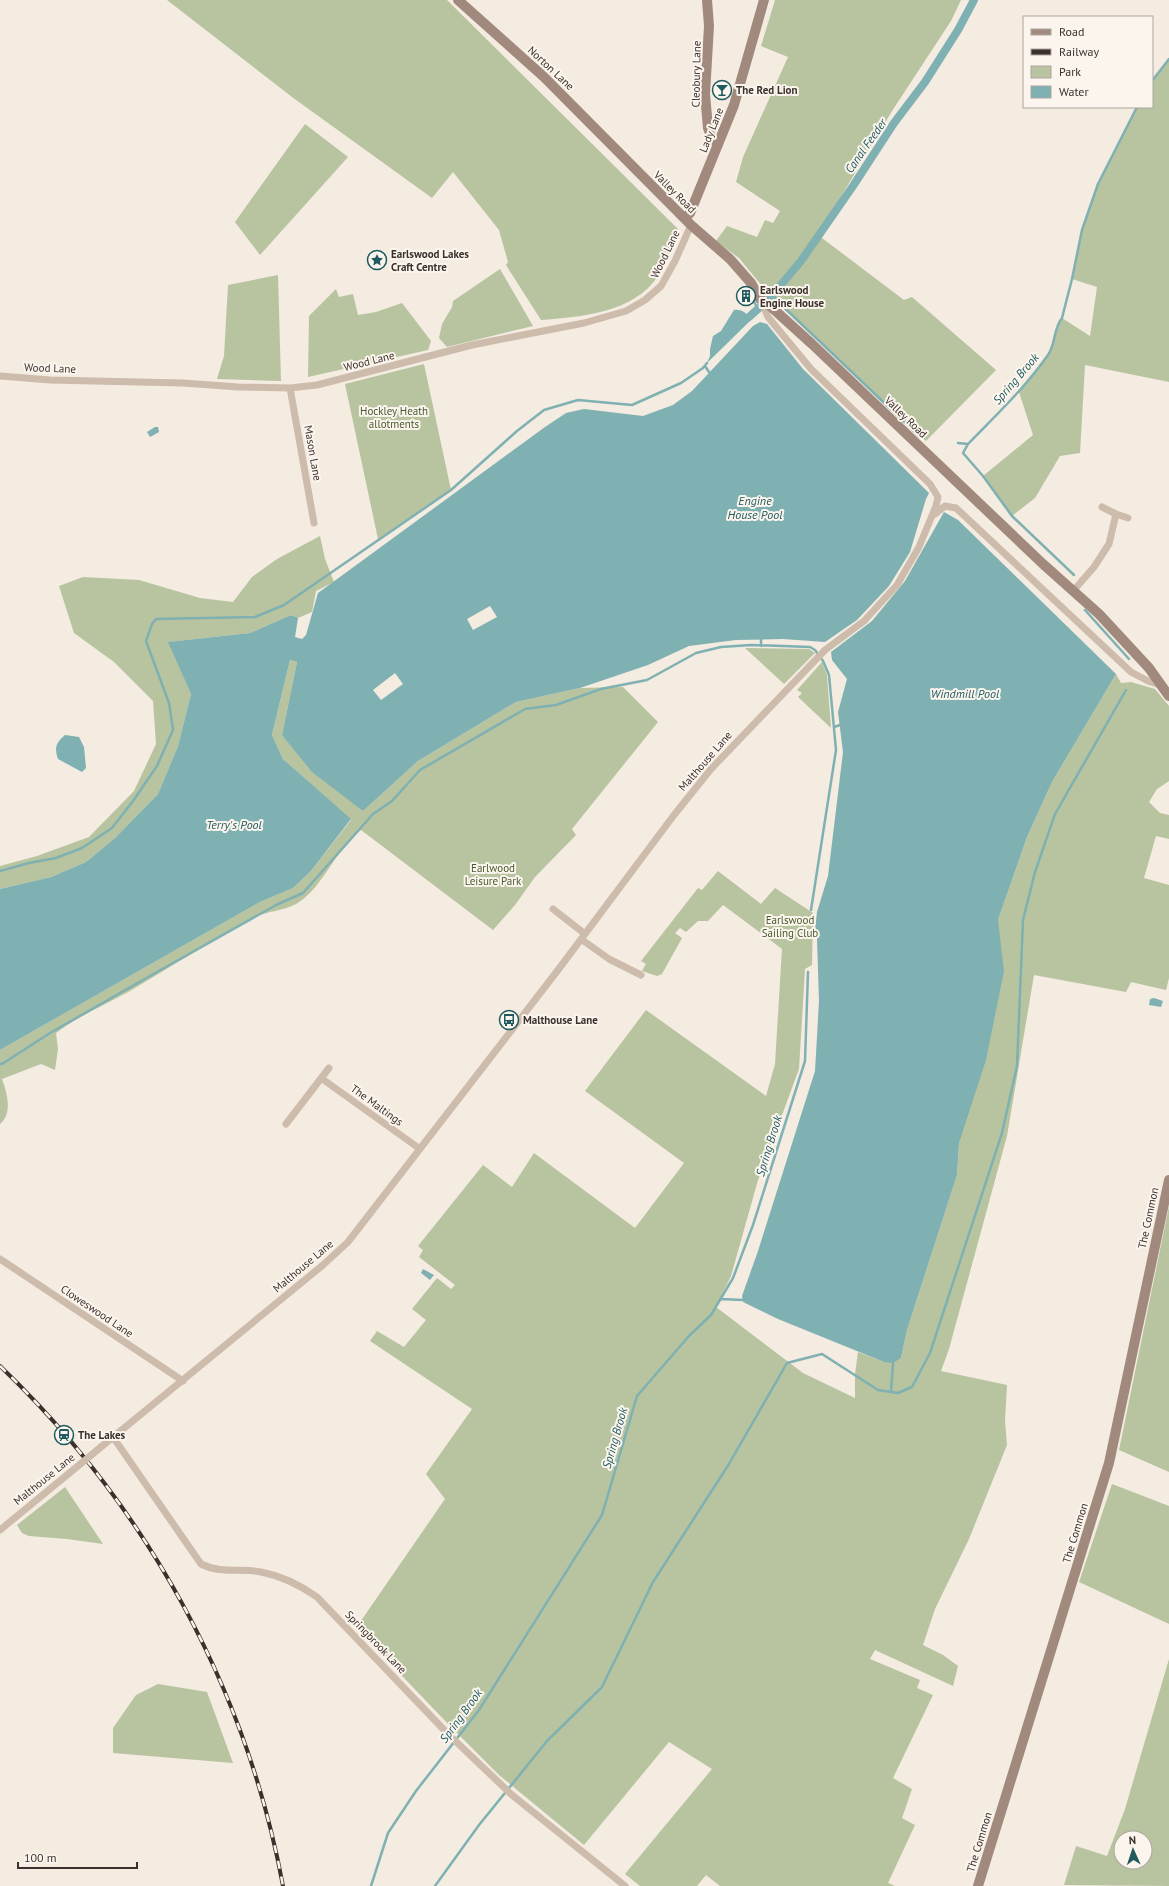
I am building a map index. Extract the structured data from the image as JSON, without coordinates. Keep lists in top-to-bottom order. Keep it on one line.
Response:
{"streets":{"street":["Norton Lane","Cleobury Lane","Lady Lane","Valley Road","Wood Lane","Mason Lane","Malthouse Lane","The Maltings","The Common","Cloweswood Lane","Springbrook Lane"]},"crossings":[["Norton Lane","Valley Road"],["Cleobury Lane","Lady Lane"],["Lady Lane","Valley Road"],["Lady Lane","Wood Lane"],["Valley Road","Wood Lane"],["Valley Road","Malthouse Lane"],["Wood Lane","Mason Lane"],["Malthouse Lane","The Maltings"],["Malthouse Lane","Cloweswood Lane"],["Malthouse Lane","Springbrook Lane"]],"water":["Canal Feeder","Spring Brook","Engine House Pool","Windmill Pool","Terry's Pool"],"parks":["Hockley Heath allotments","Earlwood Leisure Park","Earlswood Sailing Club"],"places":{"bar":["The Red Lion"],"place":["Earlswood Lakes Craft Centre"],"building":["Earlswood Engine House"],"bus stop":["Malthouse Lane"],"station":["The Lakes"]},"legend":["Road","Railway","Park","Water"],"scale_bar":"100 m","north":"top"}
